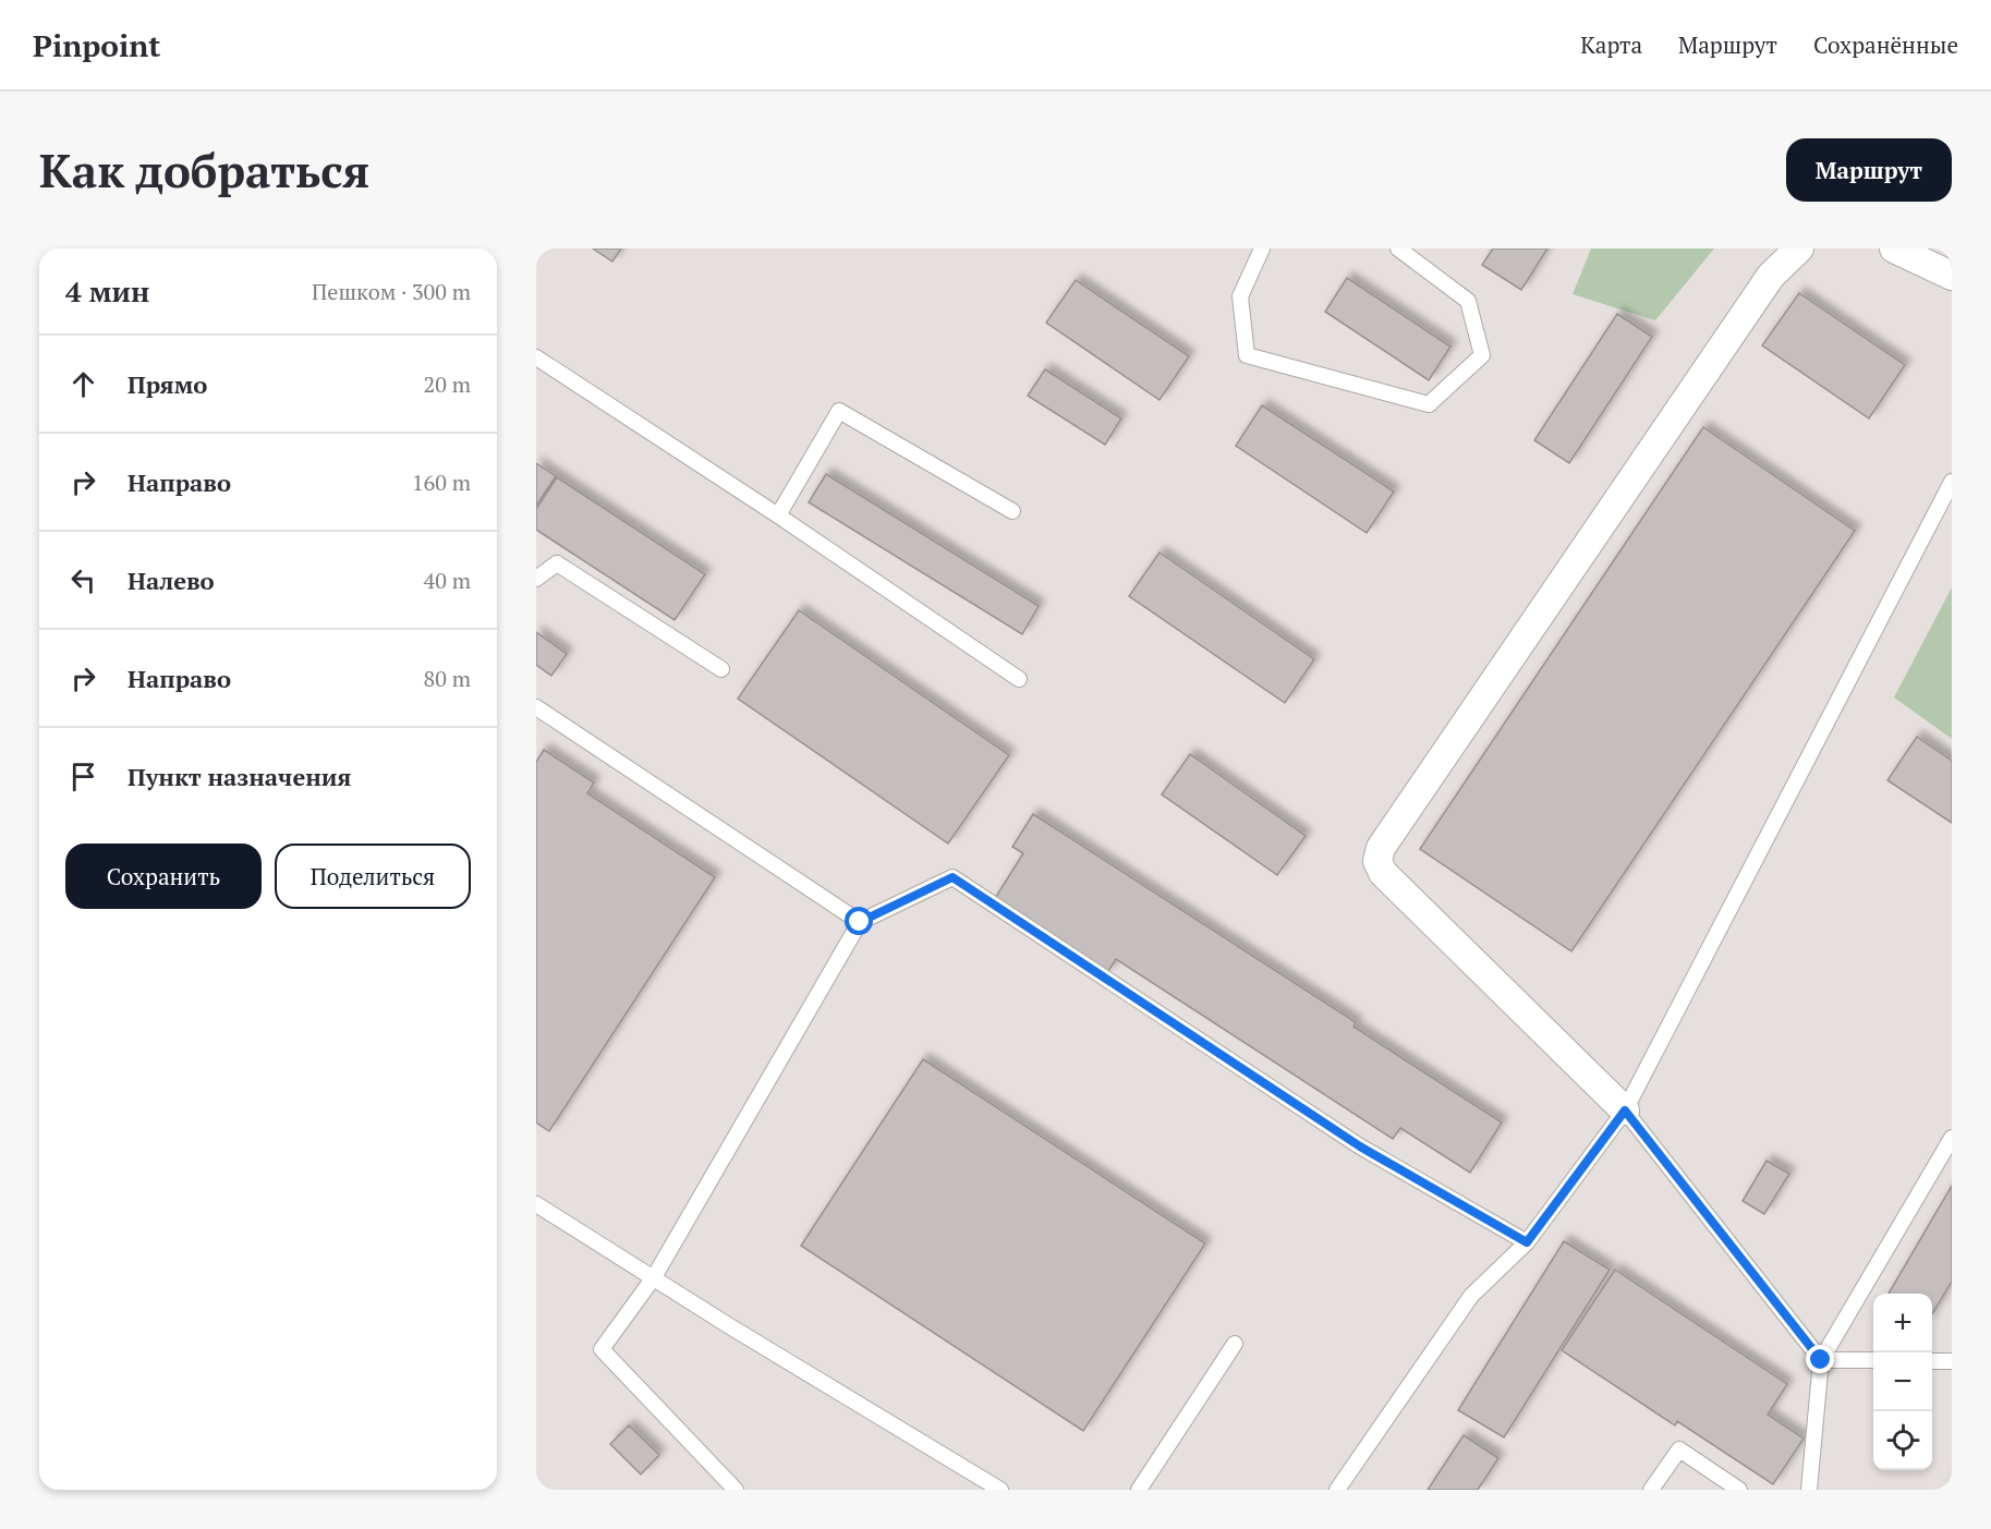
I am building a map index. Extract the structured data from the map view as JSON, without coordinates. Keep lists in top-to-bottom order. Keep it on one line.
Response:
{"page":{"header":"Pinpoint","nav":["Карта","Маршрут","Сохранённые"],"buttons":["Маршрут",["Сохранить","Поделиться"]],"title":"Как добраться","heading":["4 мин","Пешком · 300 m"],"list":[["Прямо","20 m"],["Направо","160 m"],["Налево","40 m"],["Направо","80 m"],"Пункт назначения"],"map_buttons":["+","−"]}}
